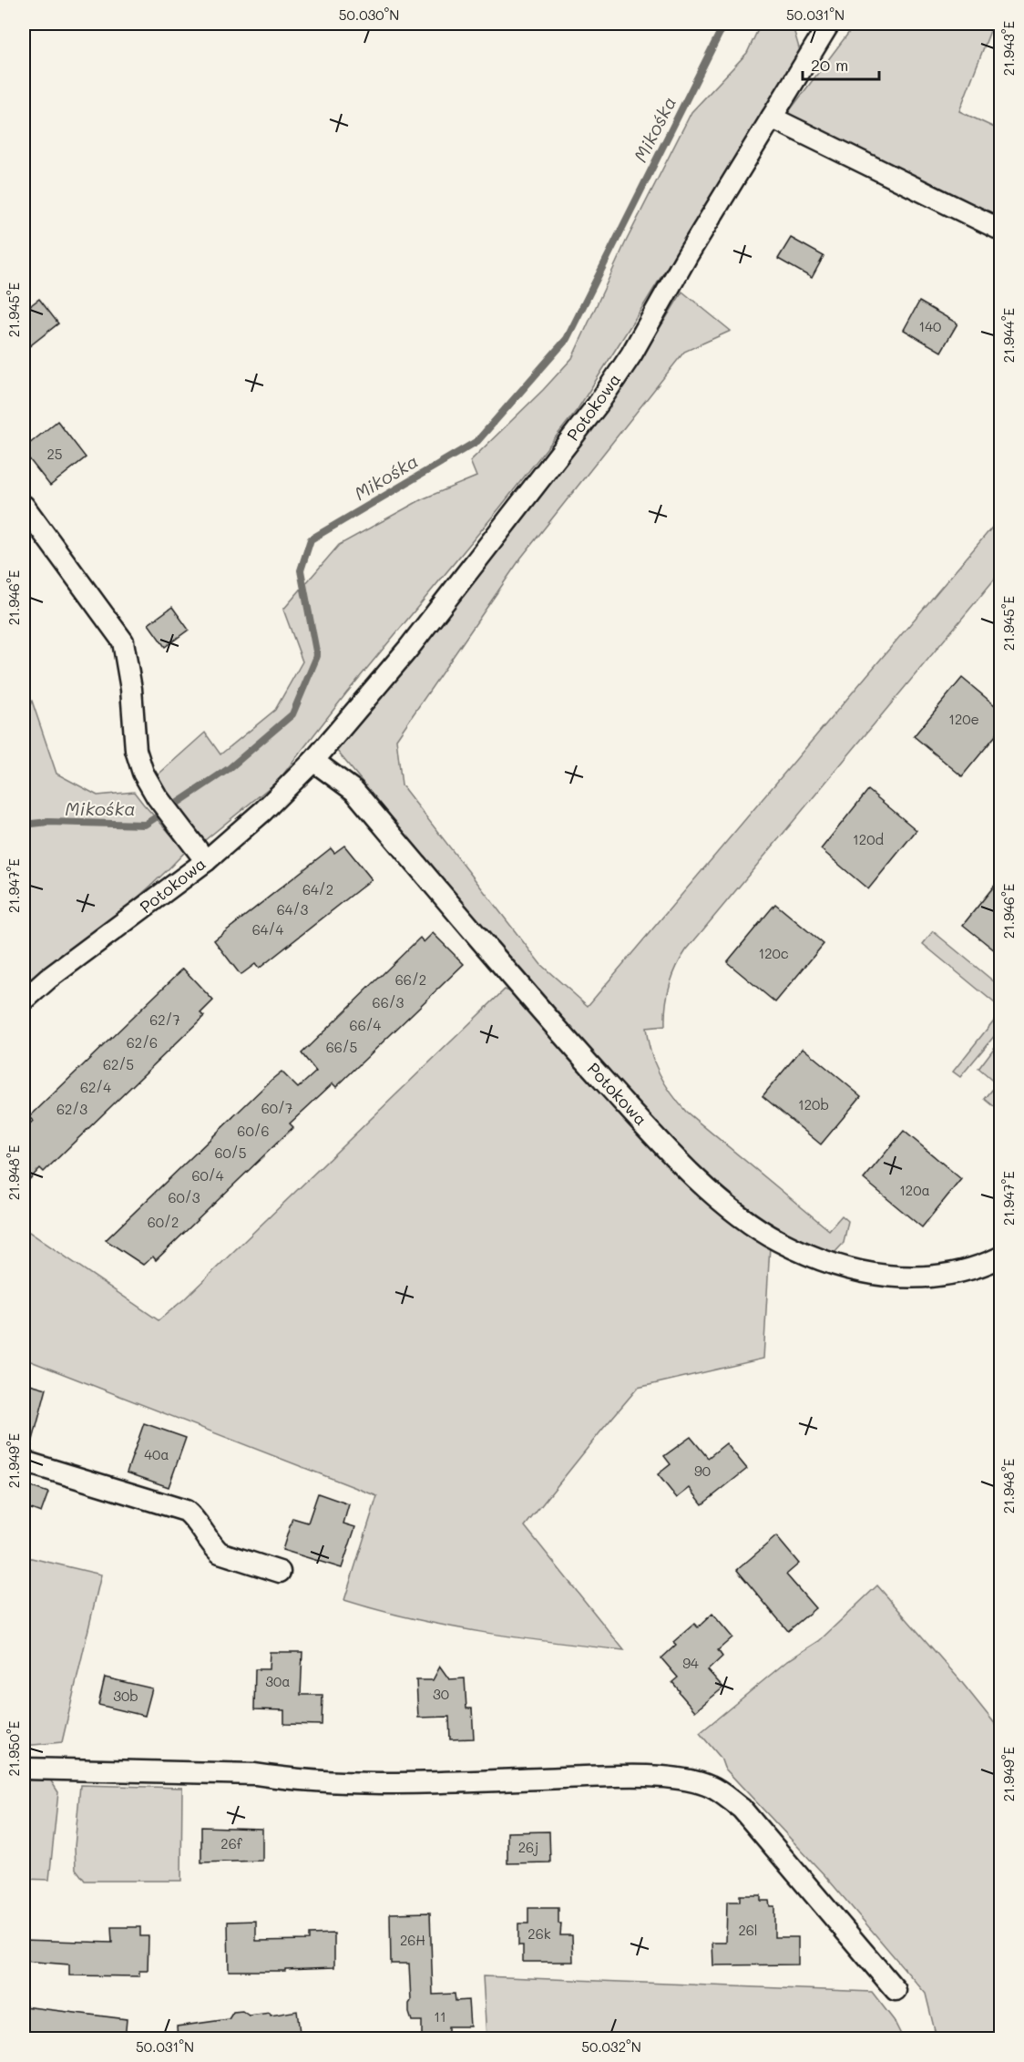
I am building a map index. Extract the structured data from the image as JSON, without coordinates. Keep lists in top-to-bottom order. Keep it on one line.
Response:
{"streets":{"street":["Potokowa"]},"water":["Mikośka"],"house_numbers":["140","25","120e","120d","64/2","64/3","64/4","120c","66/2","66/3","62/7","66/4","62/6","66/5","62/5","62/4","120b","60/7","62/3","60/6","60/5","60/4","120a","60/3","60/2","40a","90","94","30a","30","30b","26f","26j","26l","26k","26H","11"],"scale_bar":"20 m","coordinates":["50.030°N","50.031°N","21.943°E","21.945°E","21.944°E","21.946°E","21.947°E","21.948°E","21.949°E","21.950°E","50.032°N"]}
